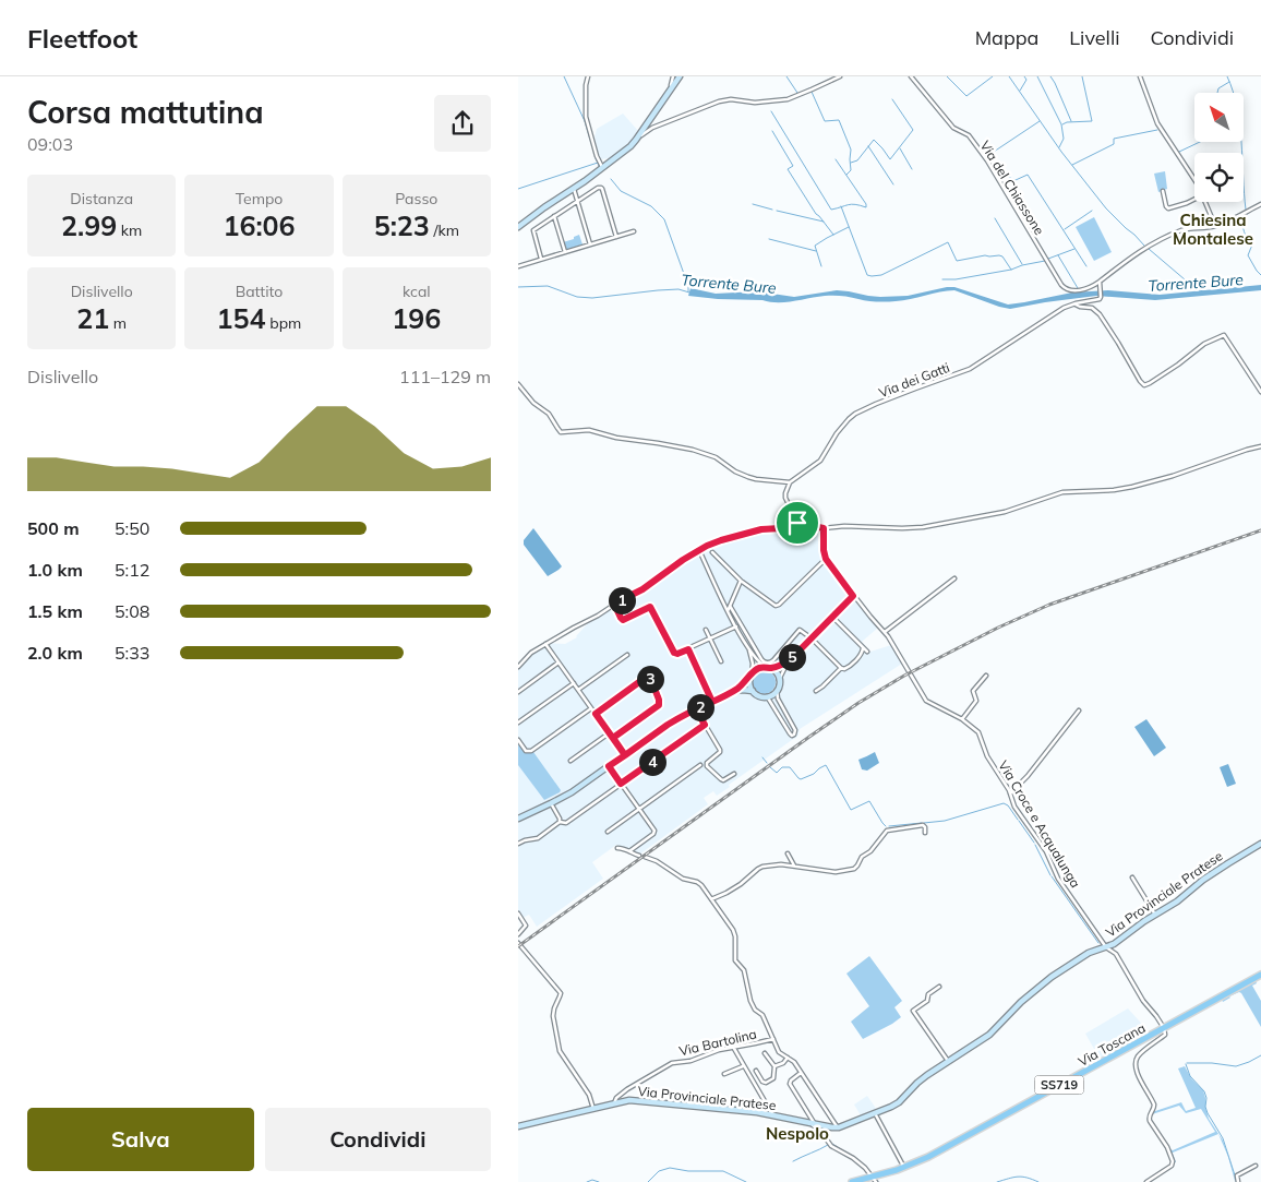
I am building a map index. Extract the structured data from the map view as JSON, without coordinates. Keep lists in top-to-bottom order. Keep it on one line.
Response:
{"streets":{"main road":["Via Toscana","SS719"],"street":["Via del Chiassone","Via dei Gatti","Via Croce e Acqualunga","Via Provinciale Pratese","Via Bartolina"]},"crossings":[["Via del Chiassone","Via dei Gatti"],["Via Croce e Acqualunga","Via Provinciale Pratese"],["Via Croce e Acqualunga","Via Toscana"],["Via Provinciale Pratese","Via Bartolina"]],"districts":["Chiesina Montalese","Nespolo"],"water":["Torrente Bure"],"north":"top left","page":{"header":"Fleetfoot","nav":["Mappa","Livelli","Condividi"],"heading":["Corsa mattutina","09:03"],"stats":[["Distanza","2.99 km"],["Tempo","16:06"],["Passo","5:23 /km"],["Dislivello","21 m"],["Battito","154 bpm"],["kcal","196"]],"chart":["Dislivello","111–129 m"],"list":[{"name":"500 m","note":"5:50"},{"name":"1.0 km","note":"5:12"},{"name":"1.5 km","note":"5:08"},{"name":"2.0 km","note":"5:33"}],"pins":["1","5","3","2","4"],"buttons":["Salva","Condividi"]}}
